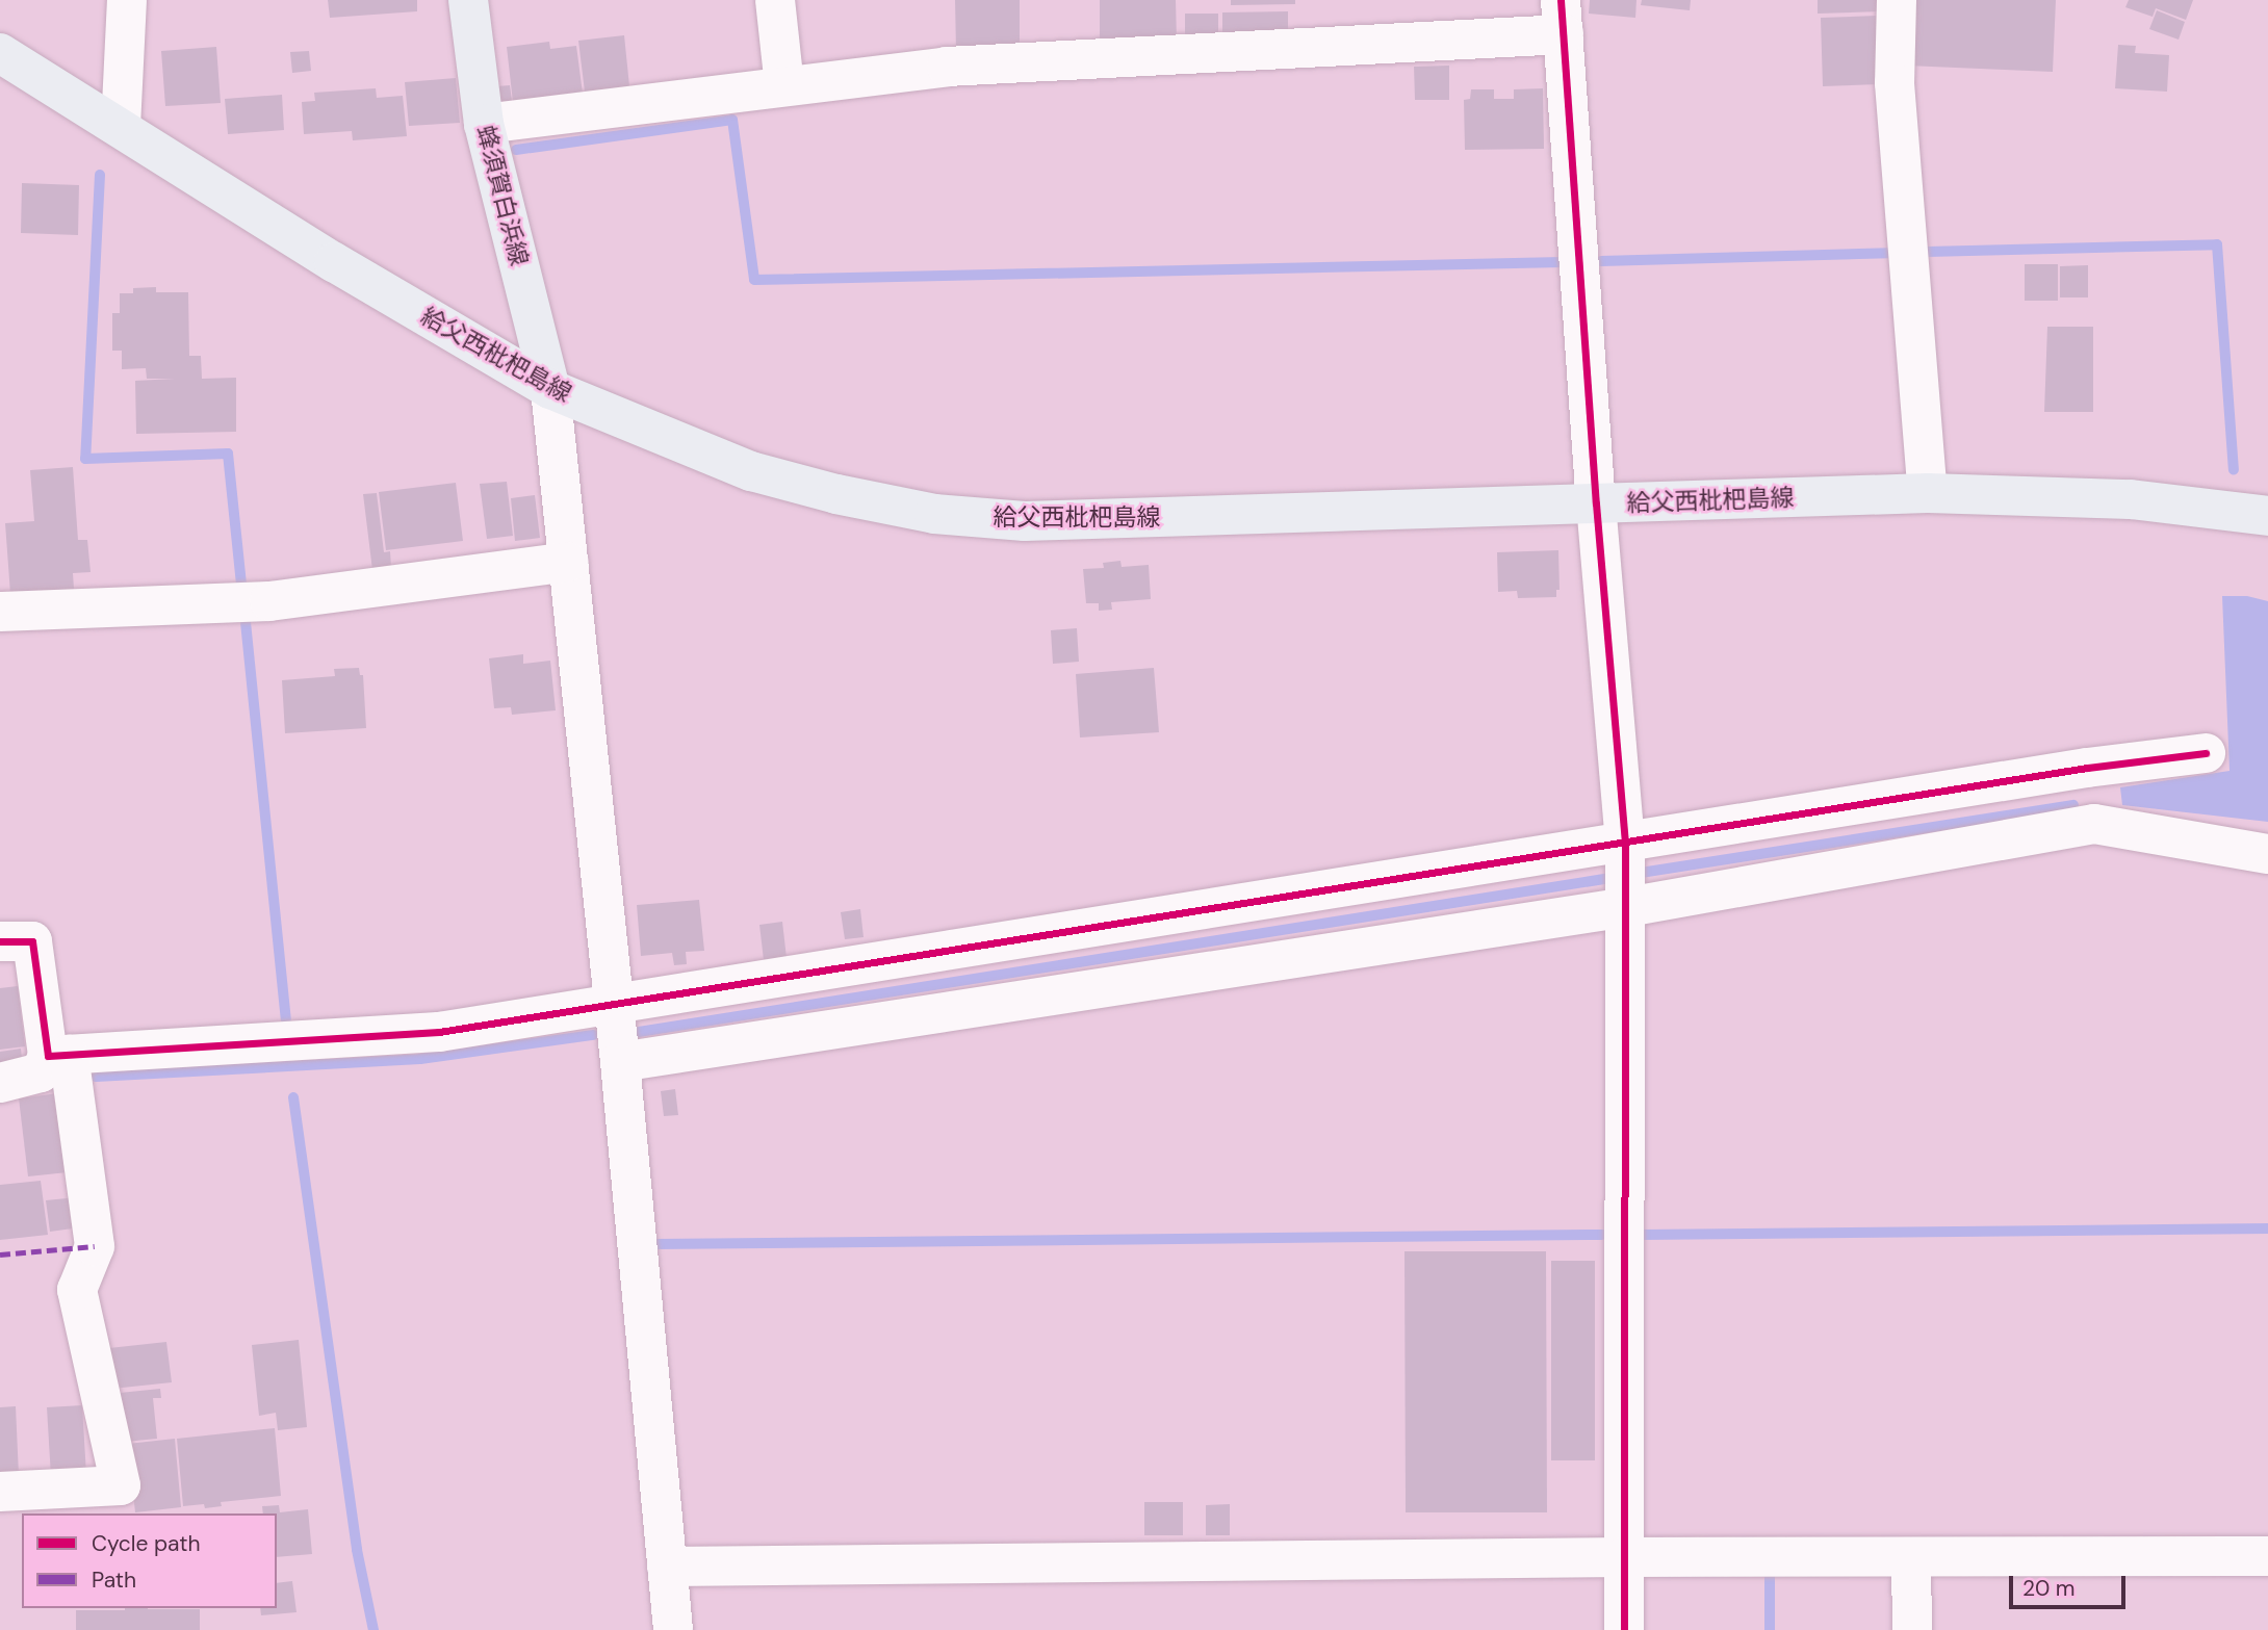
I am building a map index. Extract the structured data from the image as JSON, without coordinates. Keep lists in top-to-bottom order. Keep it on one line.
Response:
{"streets":{"main road":["蜂須賀白浜線","給父西枇杷島線"]},"crossings":[["蜂須賀白浜線","給父西枇杷島線"]],"legend":["Cycle path","Path"],"scale_bar":"20 m"}
